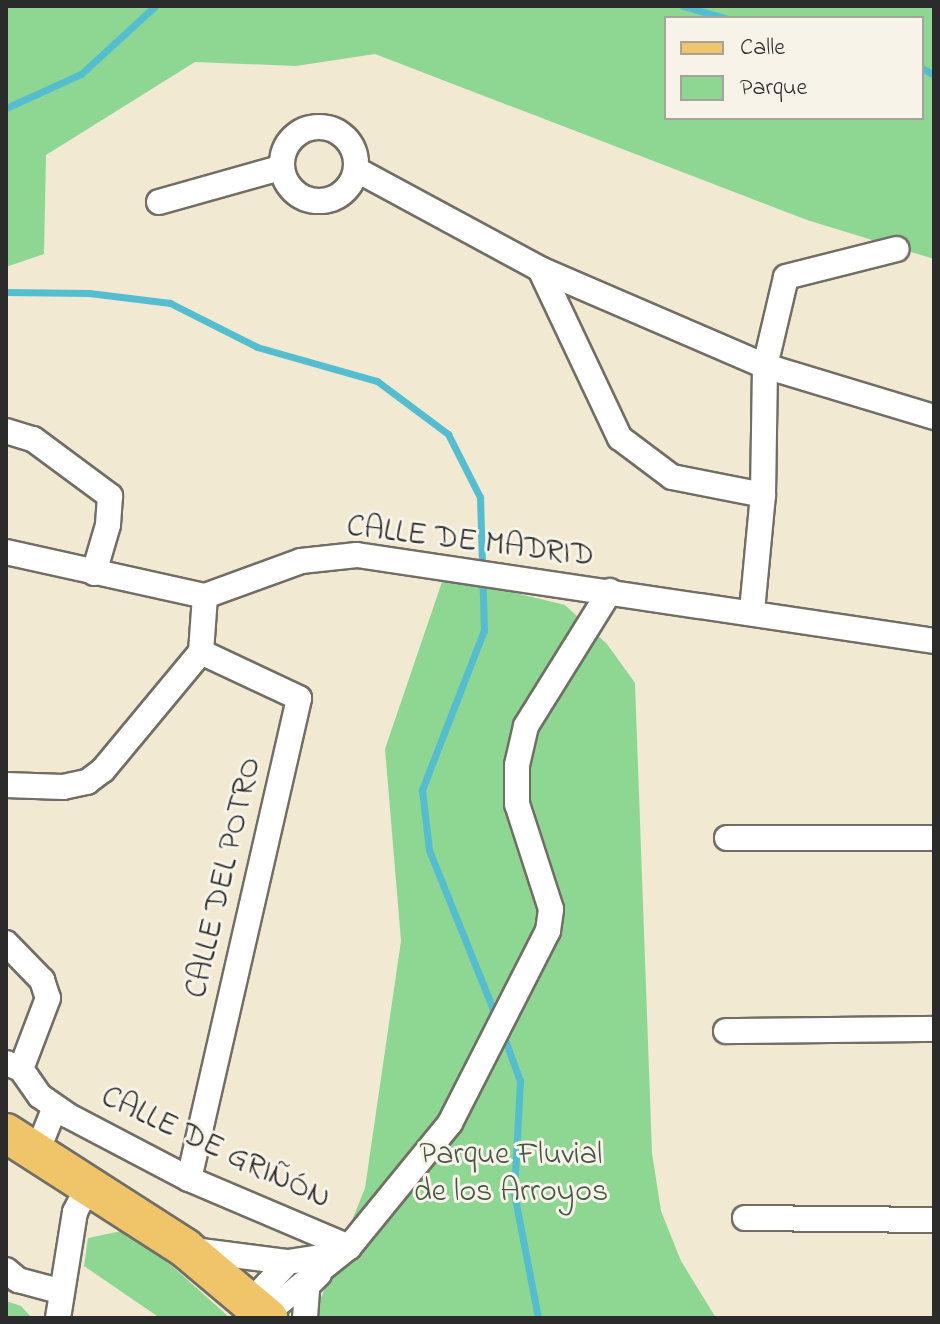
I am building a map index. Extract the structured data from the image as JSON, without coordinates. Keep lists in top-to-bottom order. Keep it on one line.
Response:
{"streets":{"street":["CALLE DE MADRID","CALLE DEL POTRO","CALLE DE GRIÑÓN"]},"crossings":[["CALLE DEL POTRO","CALLE DE GRIÑÓN"]],"parks":["Parque Fluvial de los Arroyos"],"legend":["Calle","Parque"]}
